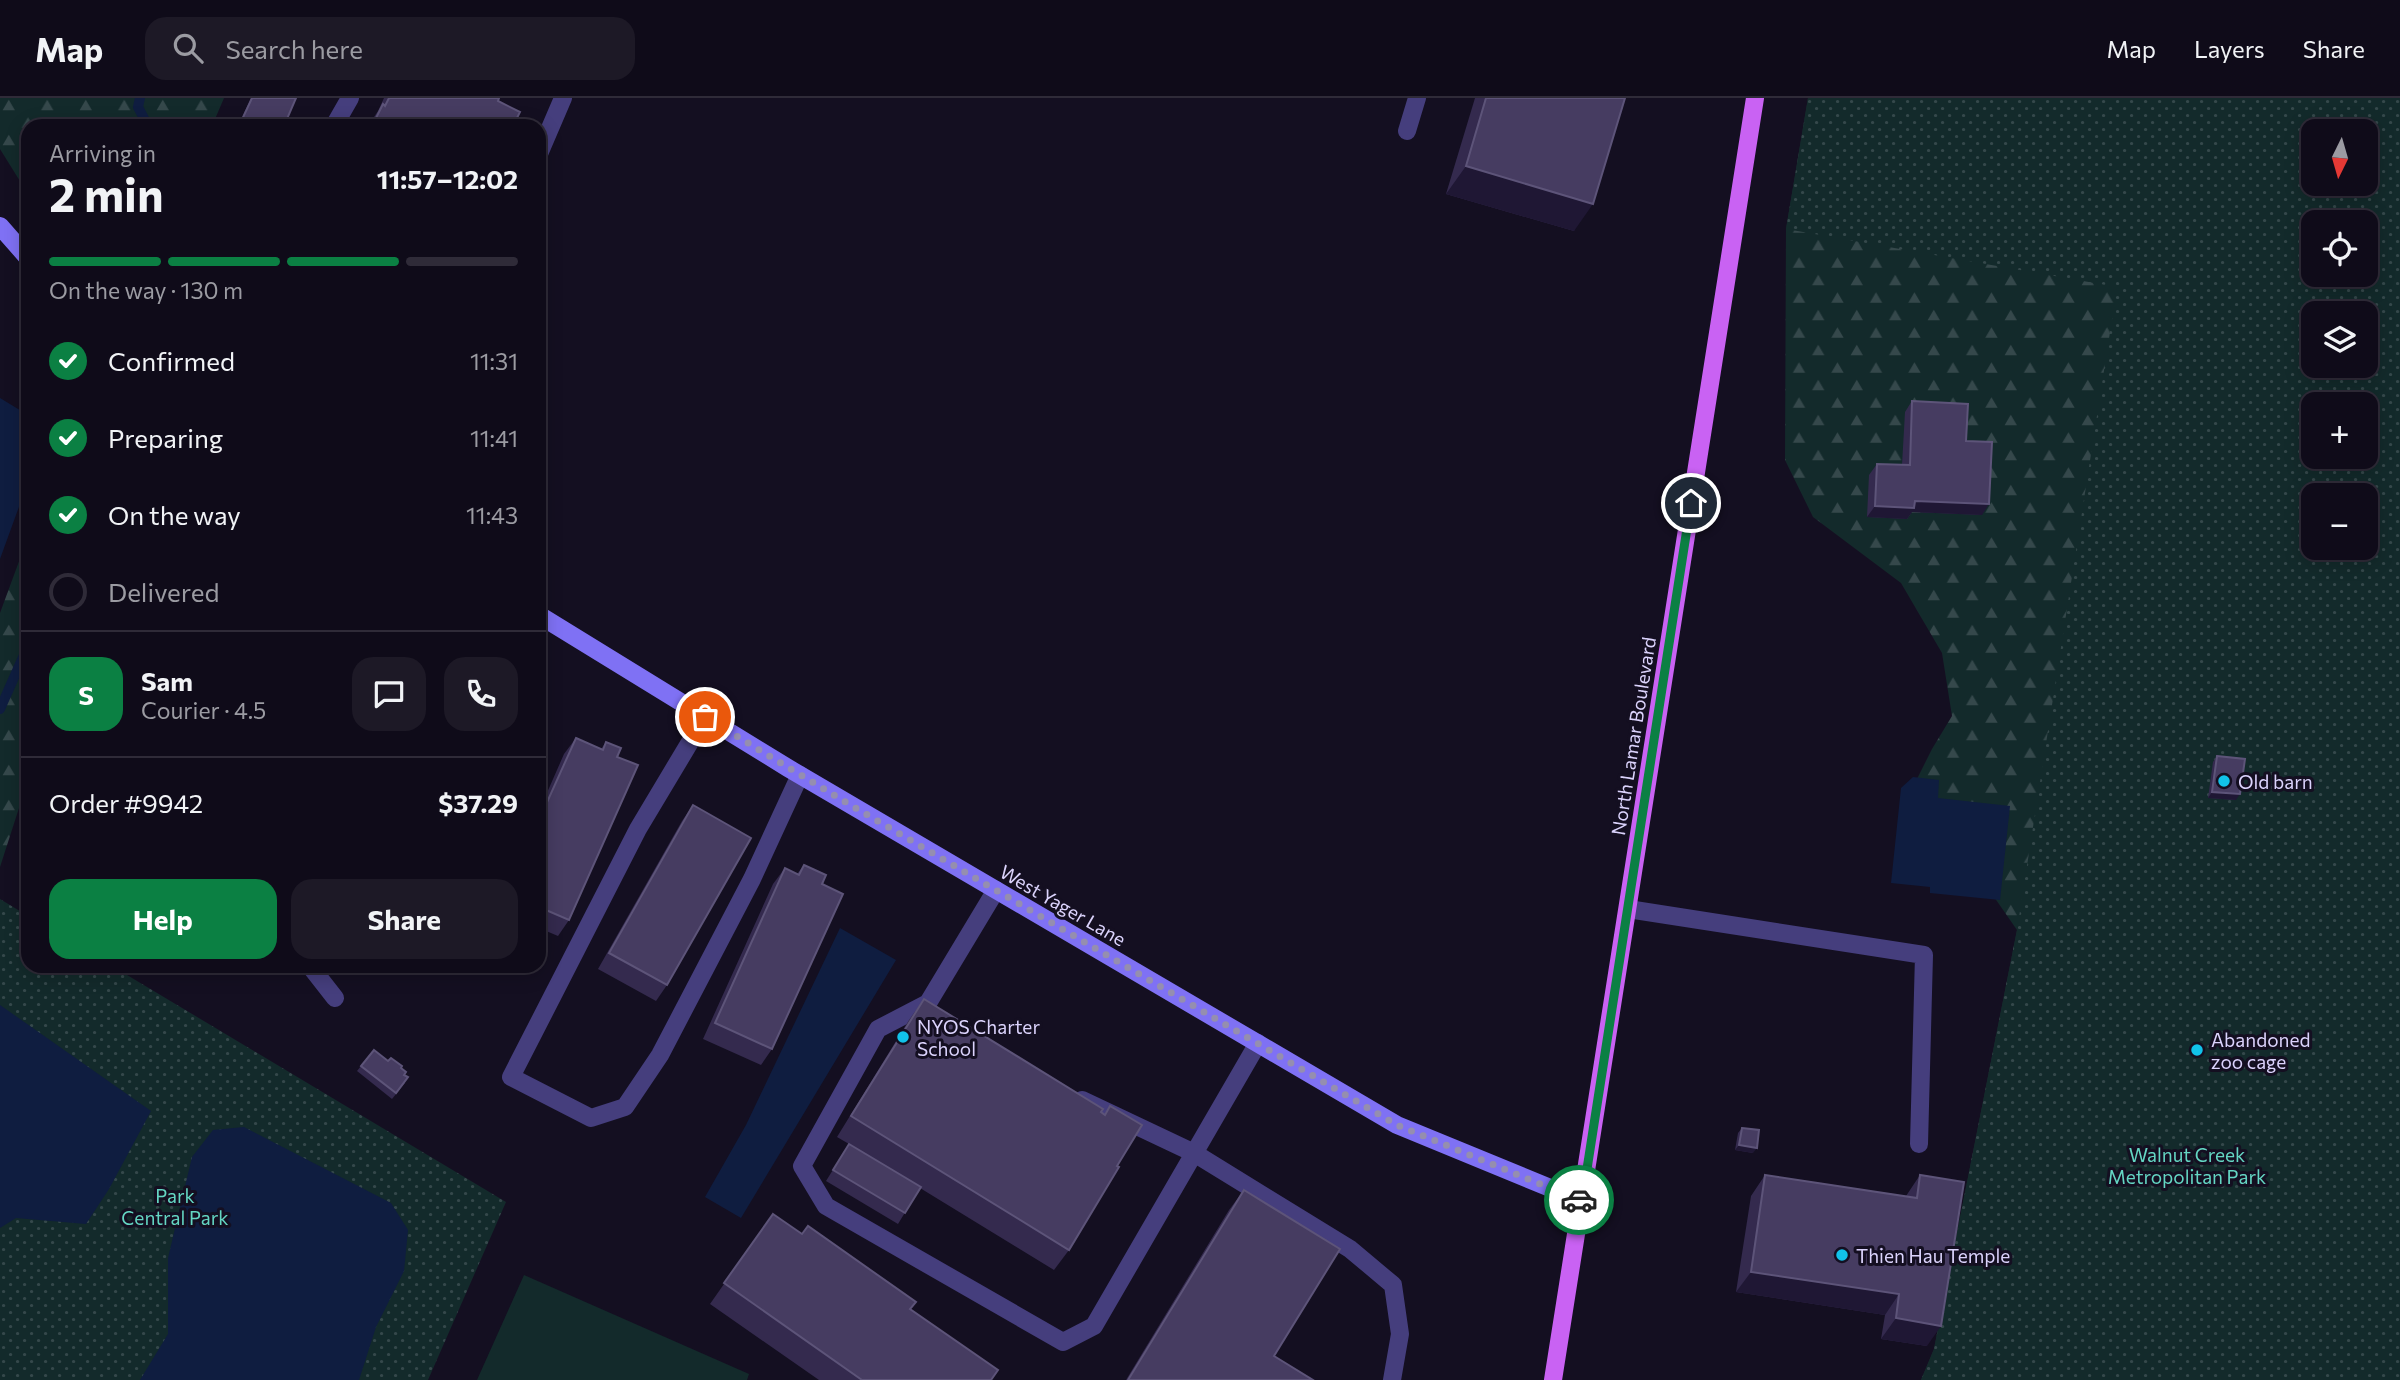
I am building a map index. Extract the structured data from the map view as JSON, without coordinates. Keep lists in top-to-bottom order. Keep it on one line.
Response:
{"streets":{"main road":["North Lamar Boulevard","West Yager Lane"]},"crossings":[["North Lamar Boulevard","West Yager Lane"]],"parks":["Walnut Creek Metropolitan Park","Park Central Park"],"places":["Old barn","NYOS Charter School","Abandoned zoo cage","Thien Hau Temple"],"north":"bottom","page":{"header":"Map","search":"Search here","nav":["Map","Layers","Share"],"map_buttons":["+","−"],"heading":["2 min","Arriving in","11:57–12:02"],"panel":["Sam","Courier · 4.5","Order #9942","$37.29"],"bar":"On the way · 130 m","list":[["Confirmed","11:31"],["Preparing","11:41"],["On the way","11:43"],"Delivered"],"round":"S","buttons":["Help","Share"]}}
